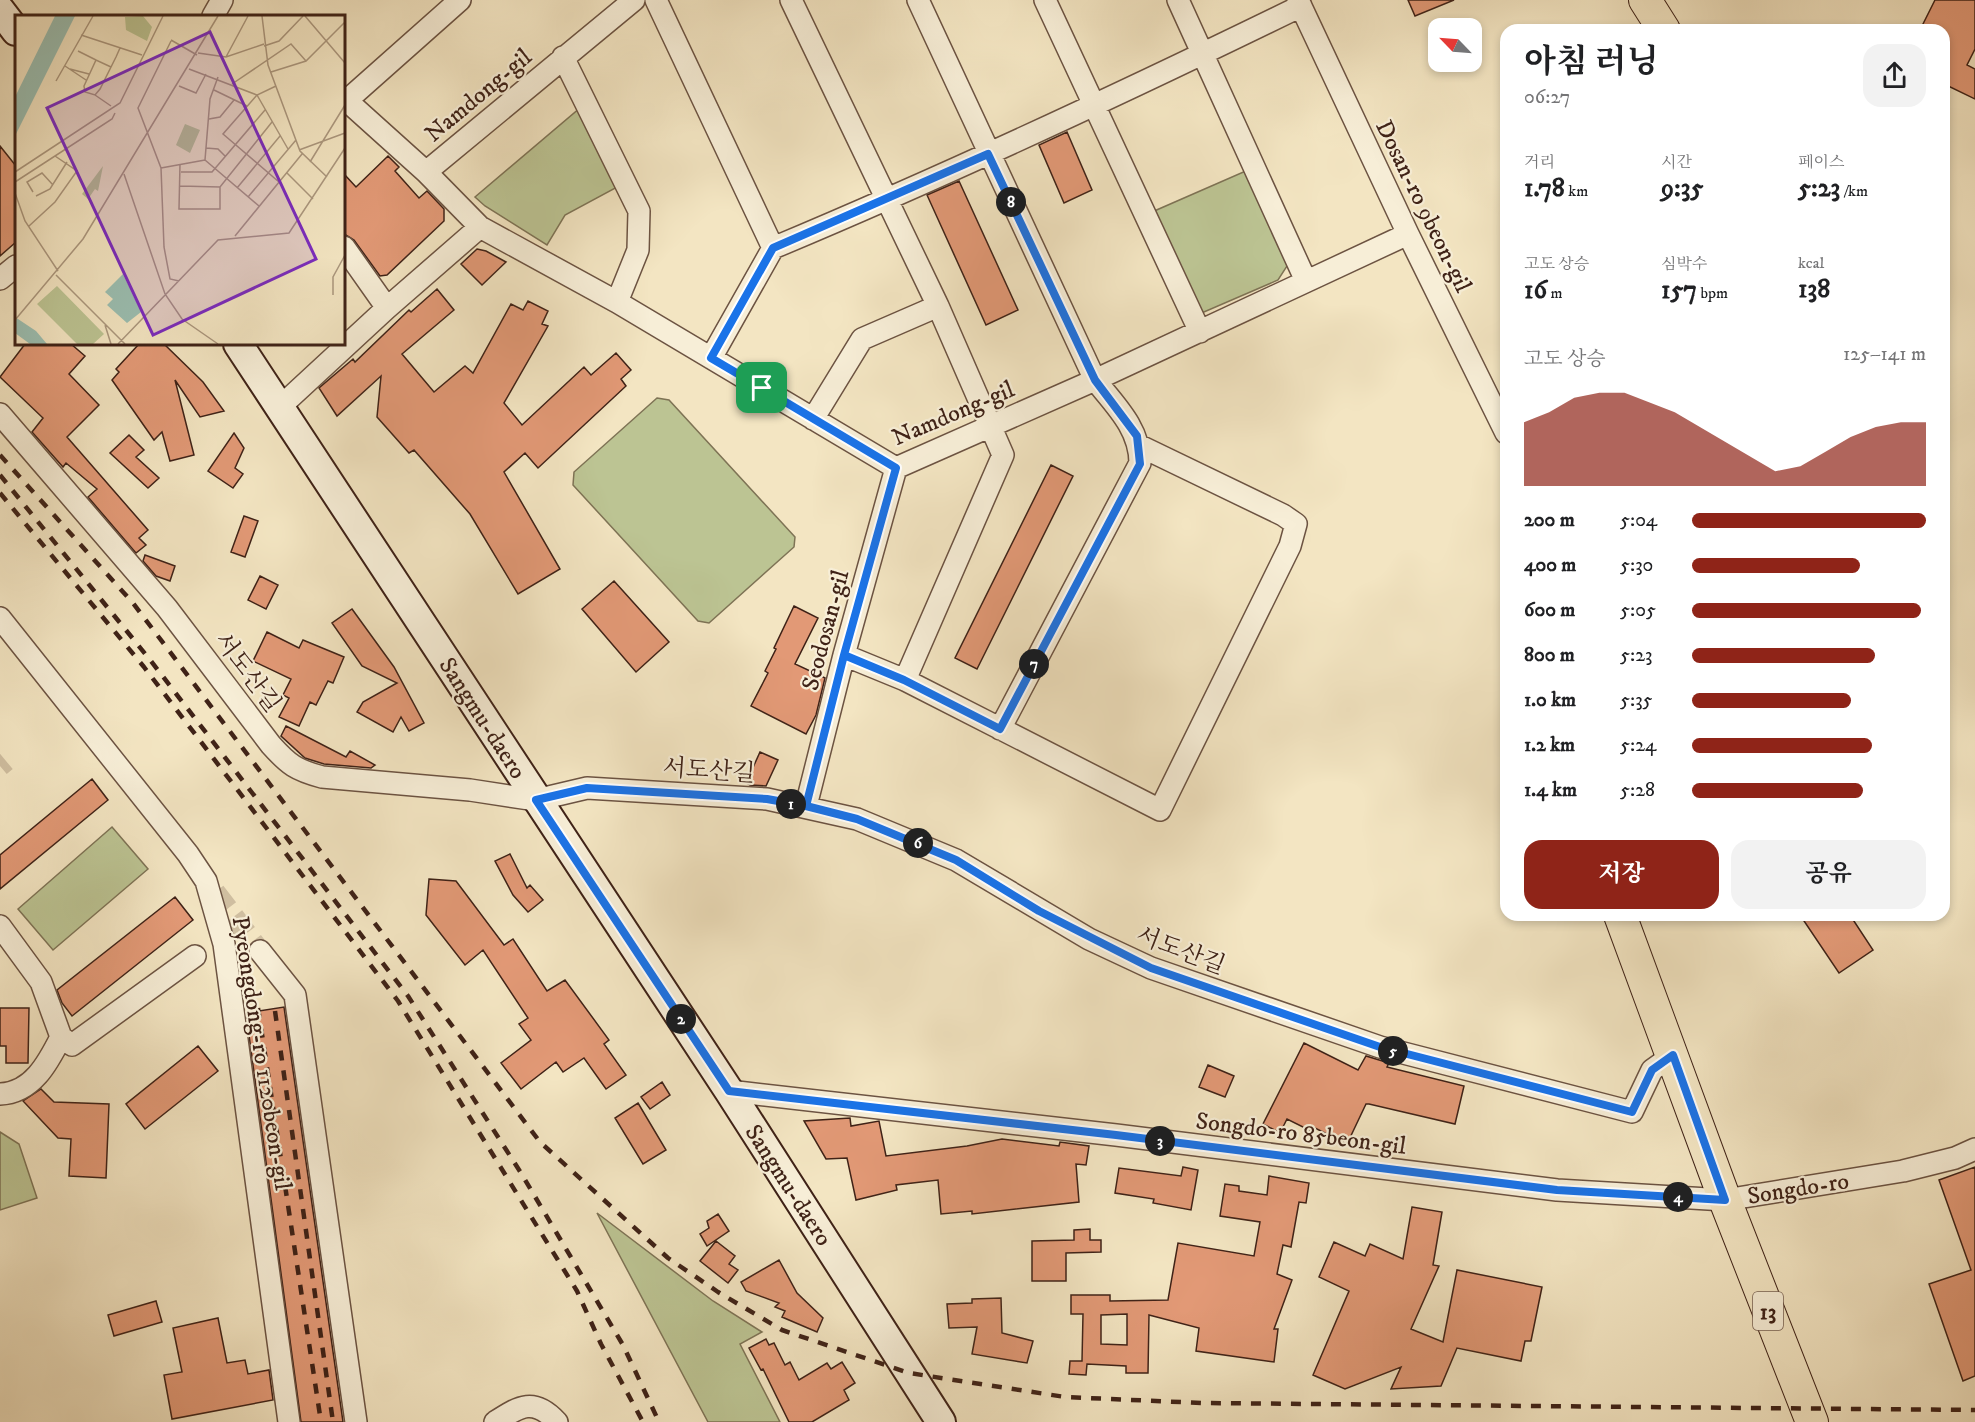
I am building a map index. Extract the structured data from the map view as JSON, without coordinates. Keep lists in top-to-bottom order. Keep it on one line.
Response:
{"streets":{"main road":["Sangmu-daero","Songdo-ro","13"],"street":["Namdong-gil","Dosan-ro 9beon-gil","Seodosan-gil","서도산길","Pyeongdong-ro 1120beon-gil","Songdo-ro 85beon-gil"]},"crossings":[["Namdong-gil","Dosan-ro 9beon-gil"],["Namdong-gil","Seodosan-gil"],["Seodosan-gil","서도산길"],["서도산길","Sangmu-daero"],["서도산길","Songdo-ro"],["Sangmu-daero","Songdo-ro 85beon-gil"],["Songdo-ro 85beon-gil","Songdo-ro"]],"north":"top left","page":{"heading":["아침 러닝","06:27"],"stats":[["거리","1.78 km"],["시간","9:35"],["페이스","5:23 /km"],["고도 상승","16 m"],["심박수","157 bpm"],["kcal","138"]],"pins":["8","7","1","6","2","5","3","4"],"chart":["고도 상승","125–141 m"],"list":[{"name":"200 m","note":"5:04"},{"name":"400 m","note":"5:30"},{"name":"600 m","note":"5:05"},{"name":"800 m","note":"5:23"},{"name":"1.0 km","note":"5:35"},{"name":"1.2 km","note":"5:24"},{"name":"1.4 km","note":"5:28"}],"buttons":["저장","공유"]}}
